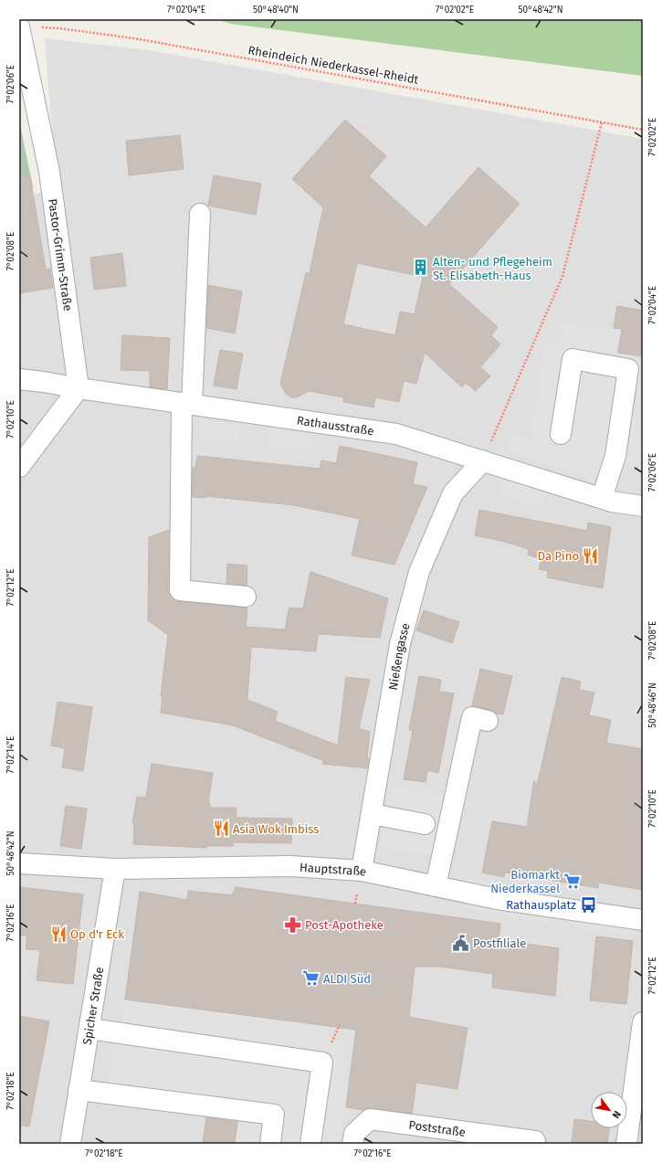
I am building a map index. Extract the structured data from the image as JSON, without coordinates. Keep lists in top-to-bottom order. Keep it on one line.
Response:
{"streets":{"street":["Pastor-Grimm-Straße","Rathausstraße","Nießengasse","Hauptstraße","Spicher Straße","Poststraße"],"path":["Rheindeich Niederkassel-Rheidt"]},"crossings":[["Rheindeich Niederkassel-Rheidt","Pastor-Grimm-Straße"],["Pastor-Grimm-Straße","Rathausstraße"],["Rathausstraße","Nießengasse"],["Nießengasse","Hauptstraße"],["Hauptstraße","Spicher Straße"]],"places":{"building":["Alten- und Pflegeheim St. Elisabeth-Haus"],"restaurant":["Da Pino","Asia Wok Imbiss","Op d'r Eck"],"supermarket":["Biomarkt Niederkassel","ALDI Süd"],"bus stop":["Rathausplatz"],"pharmacy":["Post-Apotheke"],"public building":["Postfiliale"]},"north":"bottom right","coordinates":["7°02'04\"E","50°48'40\"N","7°02'02\"E","50°48'42\"N","7°02'06\"E","7°02'08\"E","7°02'10\"E","7°02'12\"E","50°48'46\"N","7°02'14\"E","7°02'16\"E","7°02'18\"E"]}
